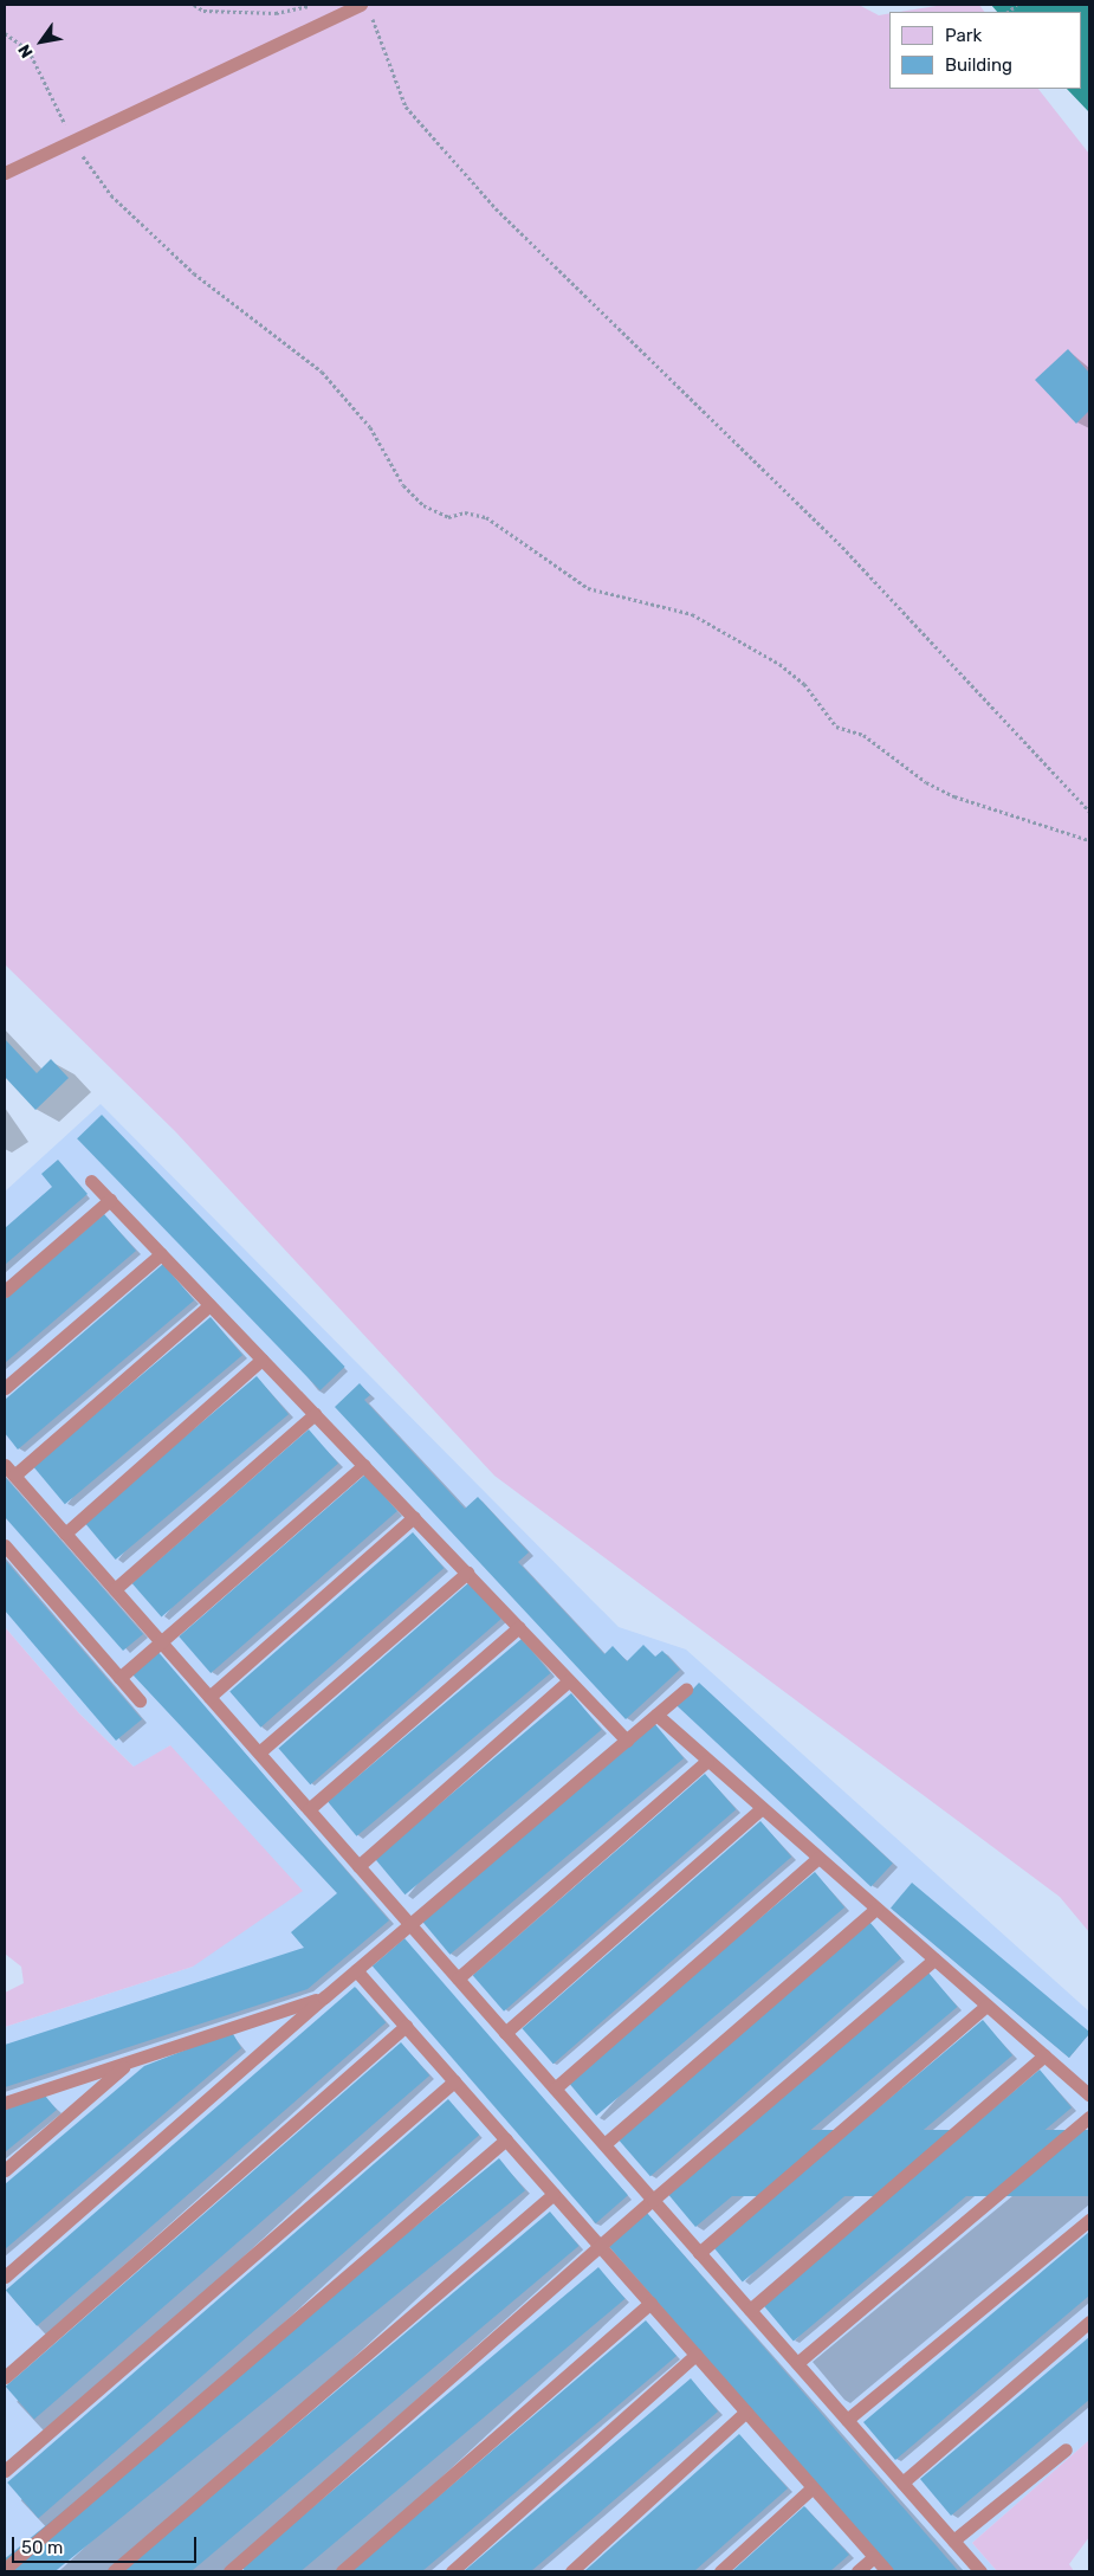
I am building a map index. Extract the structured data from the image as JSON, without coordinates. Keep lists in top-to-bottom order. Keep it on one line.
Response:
{"legend":["Park","Building"],"scale_bar":"50 m","north":"bottom left"}
